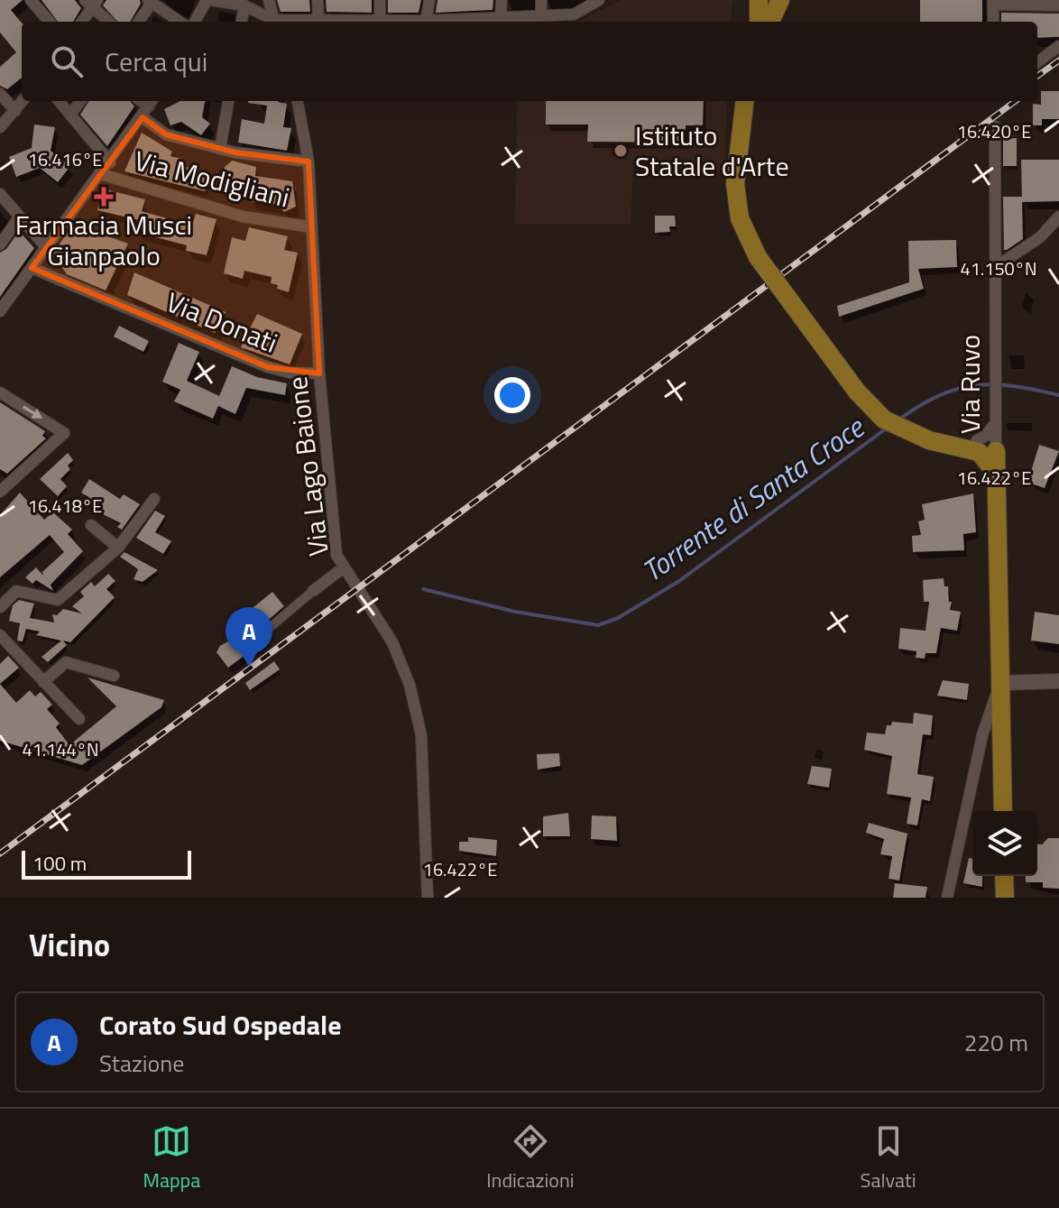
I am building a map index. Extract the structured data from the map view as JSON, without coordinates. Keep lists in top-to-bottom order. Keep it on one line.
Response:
{"streets":{"main road":["Via Ruvo"],"street":["Via Modigliani","Via Donati","Via Lago Baione"]},"crossings":[["Via Modigliani","Via Lago Baione"],["Via Donati","Via Lago Baione"]],"water":["Torrente di Santa Croce"],"places":{"other":["Istituto Statale d'Arte"],"health":["Farmacia Musci Gianpaolo"]},"scale_bar":"100 m","page":{"search":"Cerca qui","pins":"A","scale":"100 m","heading":"Vicino","list":[{"mark":"A","name":"Corato Sud Ospedale","note":"Stazione","value":"220 m"}],"nav":["Mappa","Indicazioni","Salvati"]},"coordinates":["16.420°E","16.416°E","41.150°N","16.422°E","16.418°E","41.144°N"]}
